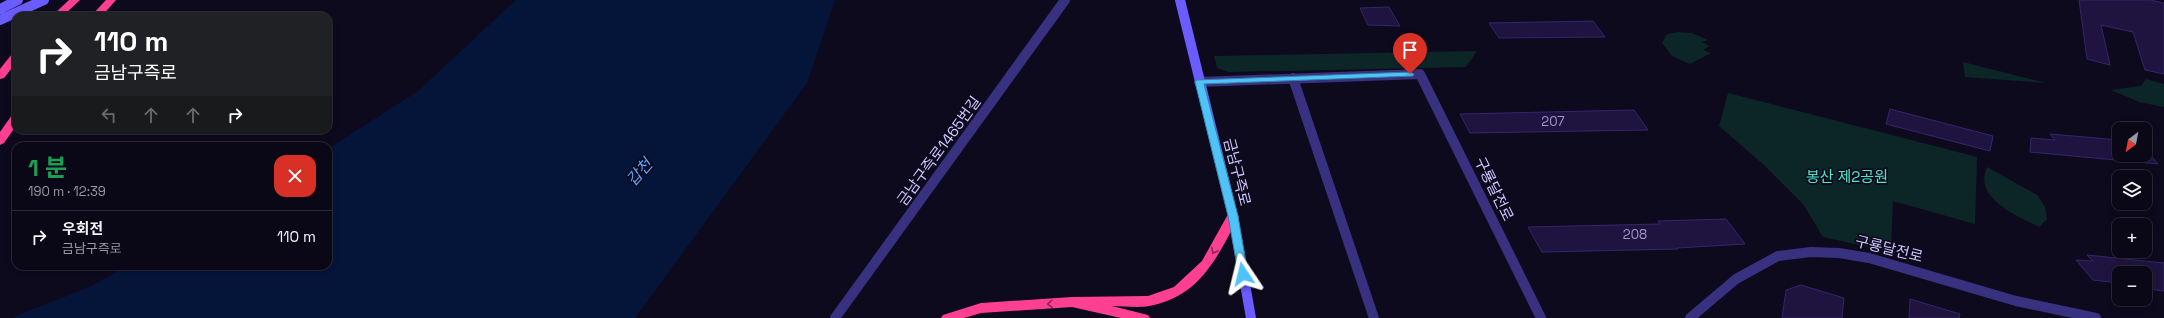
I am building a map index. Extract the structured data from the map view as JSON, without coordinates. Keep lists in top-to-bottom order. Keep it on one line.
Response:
{"streets":{"main road":["금남구즉로"],"street":["금남구즉로1465번길","구룡달전로"]},"water":["갑천"],"parks":["봉산 제2공원"],"house_numbers":["207","208"],"north":"bottom left","page":{"turn":["110 m","금남구즉로"],"map_buttons":["+","−"],"heading":["1 분","190 m · 12:39"],"list":[{"name":"우회전","note":"금남구즉로","value":"110 m"}]}}
